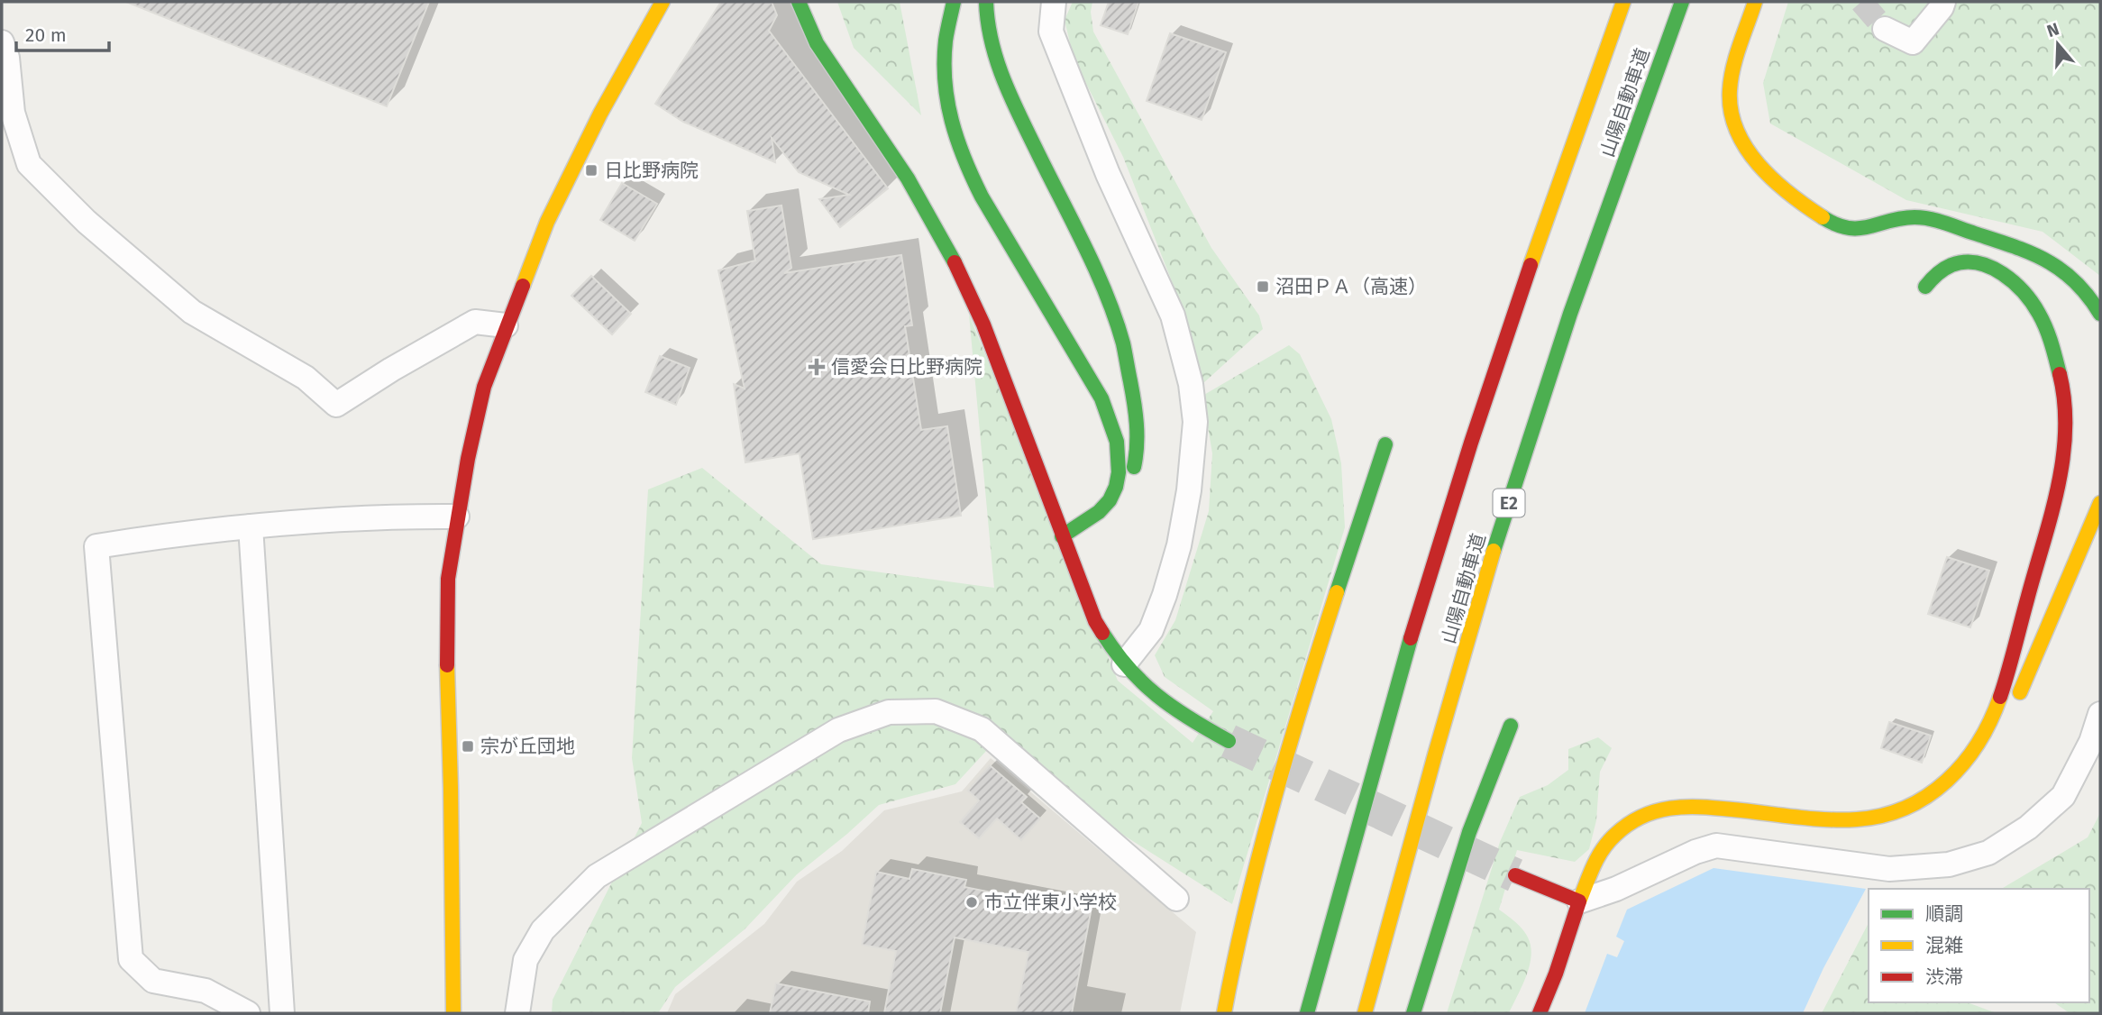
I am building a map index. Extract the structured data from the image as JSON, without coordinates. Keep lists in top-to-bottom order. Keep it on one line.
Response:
{"streets":{"main road":["山陽自動車道","E2"]},"places":{"transit":["日比野病院","沼田ＰＡ（高速）","宗が丘団地"],"health":["信愛会日比野病院"],"other":["市立伴東小学校"]},"legend":["順調","混雑","渋滞"],"scale_bar":"20 m","north":"top"}
